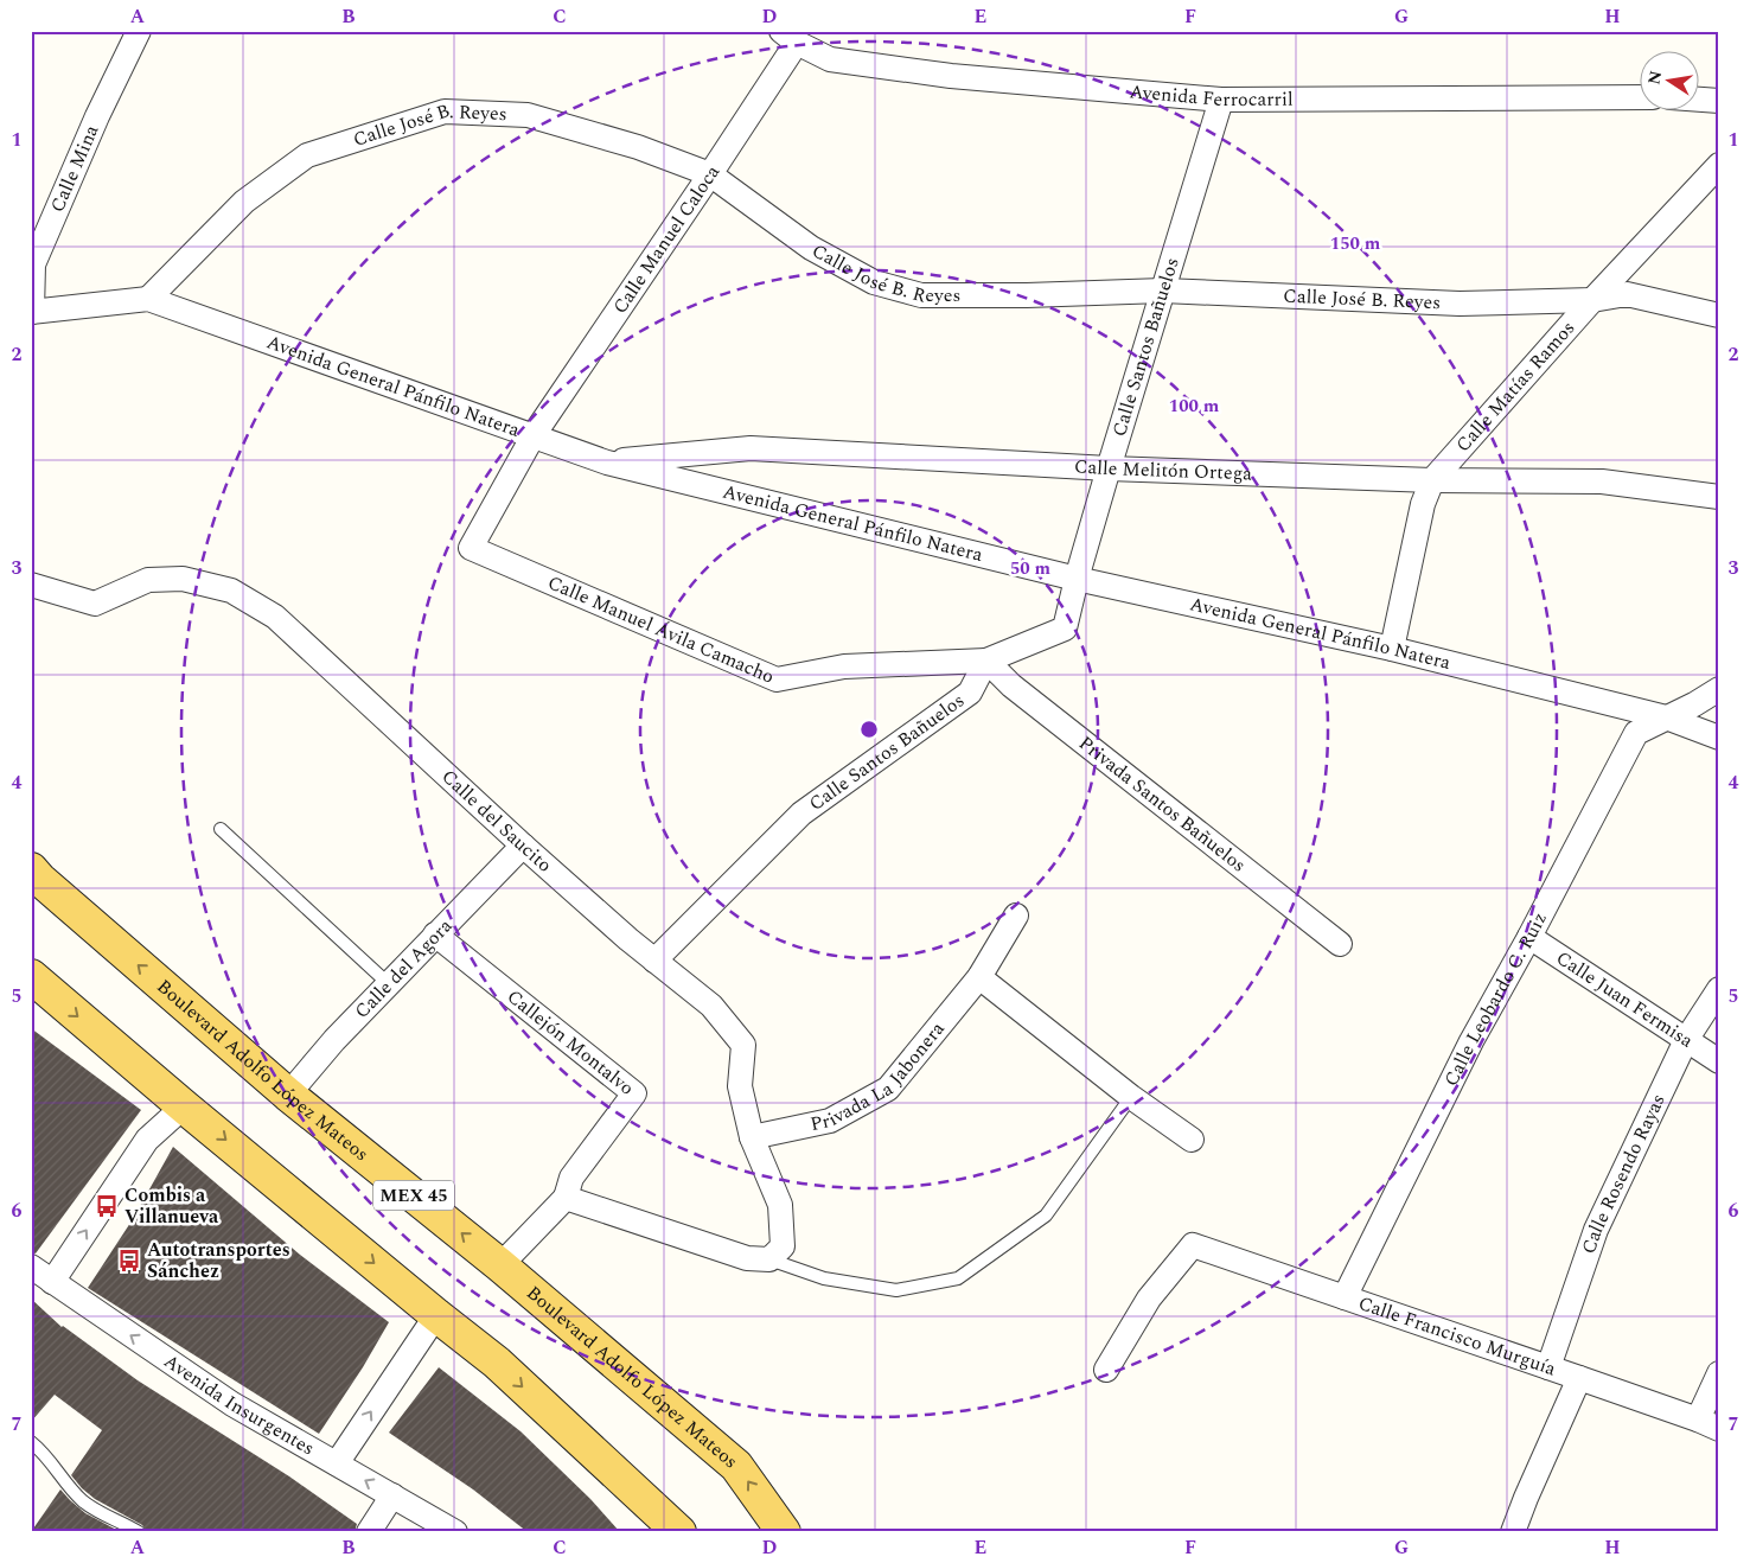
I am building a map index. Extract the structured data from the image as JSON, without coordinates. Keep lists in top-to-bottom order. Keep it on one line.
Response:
{"streets":{"main road":["Boulevard Adolfo López Mateos","MEX 45"],"street":["Avenida Ferrocarril","Calle José B. Reyes","Calle Mina","Calle Manuel Caloca","Calle Santos Bañuelos","Avenida General Pánfilo Natera","Calle Matías Ramos","Calle Melitón Ortega","Calle Manuel Ávila Camacho","Privada Santos Bañuelos","Calle del Saucito","Calle del Agora","Calle Leobardo C. Ruiz","Calle Juan Fermisa","Callejón Montalvo","Privada La Jabonera","Calle Rosendo Rayas","Calle Francisco Murguía","Avenida Insurgentes"]},"crossings":[["Avenida Ferrocarril","Calle Manuel Caloca"],["Avenida Ferrocarril","Calle Santos Bañuelos"],["Calle José B. Reyes","Calle Manuel Caloca"],["Calle José B. Reyes","Calle Santos Bañuelos"],["Calle José B. Reyes","Avenida General Pánfilo Natera"],["Calle José B. Reyes","Calle Matías Ramos"],["Calle Mina","Avenida General Pánfilo Natera"],["Calle Manuel Caloca","Avenida General Pánfilo Natera"],["Calle Manuel Caloca","Calle Manuel Ávila Camacho"],["Calle Santos Bañuelos","Avenida General Pánfilo Natera"],["Calle Santos Bañuelos","Calle Melitón Ortega"],["Calle Santos Bañuelos","Calle Manuel Ávila Camacho"],["Calle Santos Bañuelos","Privada Santos Bañuelos"],["Calle Santos Bañuelos","Calle del Saucito"],["Avenida General Pánfilo Natera","Calle Matías Ramos"],["Avenida General Pánfilo Natera","Calle Melitón Ortega"],["Avenida General Pánfilo Natera","Calle Manuel Ávila Camacho"],["Avenida General Pánfilo Natera","Calle Leobardo C. Ruiz"],["Calle Matías Ramos","Calle Melitón Ortega"],["Calle Manuel Ávila Camacho","Privada Santos Bañuelos"],["Calle del Saucito","Calle del Agora"],["Calle del Saucito","Privada La Jabonera"],["Calle del Agora","Callejón Montalvo"],["Calle del Agora","Boulevard Adolfo López Mateos"],["Calle Leobardo C. Ruiz","Calle Juan Fermisa"],["Calle Leobardo C. Ruiz","Calle Francisco Murguía"],["Calle Juan Fermisa","Calle Rosendo Rayas"],["Callejón Montalvo","Boulevard Adolfo López Mateos"],["Calle Rosendo Rayas","Calle Francisco Murguía"]],"one_way":["Avenida Insurgentes"],"places":{"bus stop":["Combis a Villanueva","Autotransportes Sánchez"]},"north":"left","grid":{"columns":["A","B","C","D","E","F","G","H"],"rows":["1","2","3","4","5","6","7"]},"rings":["150 m","100 m","50 m"]}
